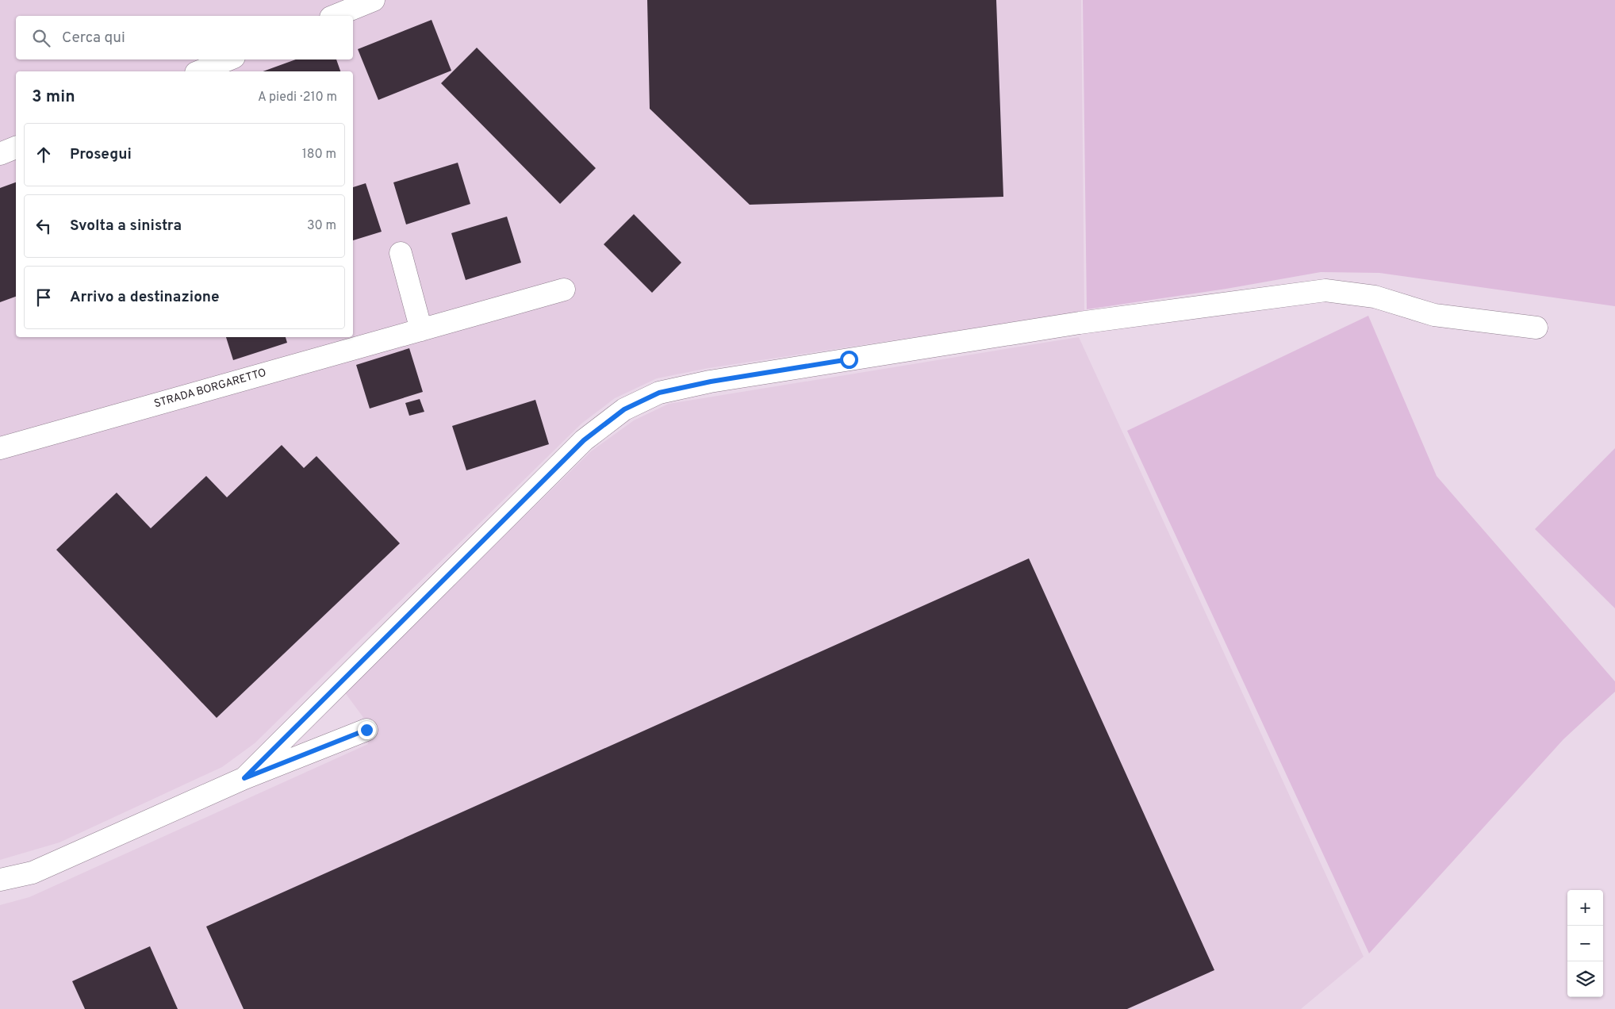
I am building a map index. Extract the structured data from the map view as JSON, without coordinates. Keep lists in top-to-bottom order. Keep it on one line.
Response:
{"streets":{"street":["STRADA BORGARETTO"]},"page":{"search":"Cerca qui","heading":["3 min","A piedi · 210 m"],"list":[["Prosegui","180 m"],["Svolta a sinistra","30 m"],"Arrivo a destinazione"],"map_buttons":["+","−"]}}
